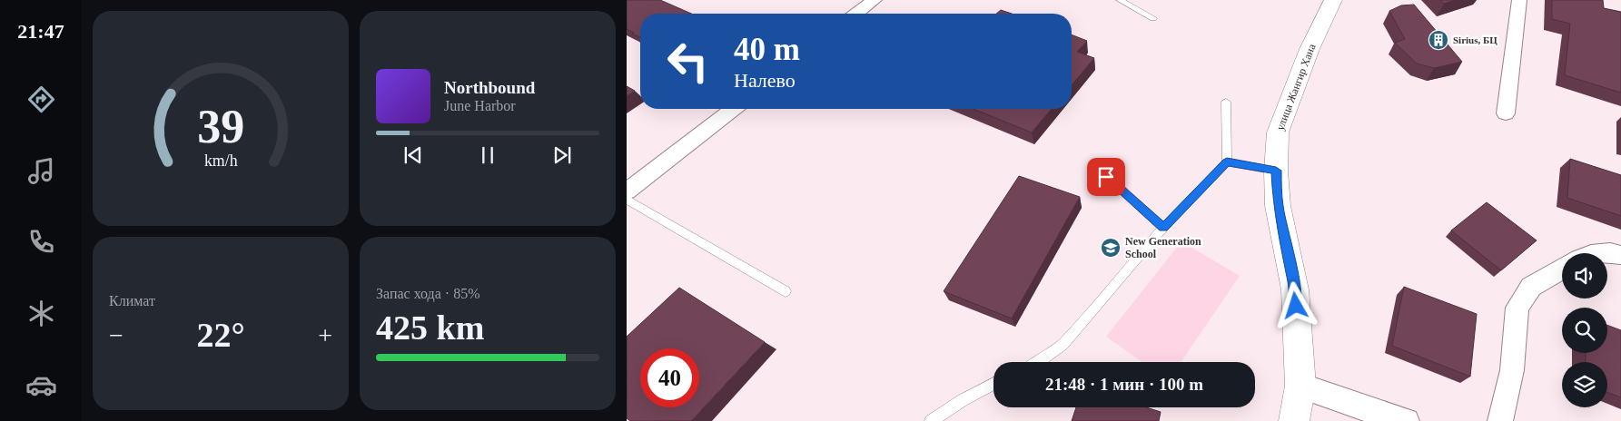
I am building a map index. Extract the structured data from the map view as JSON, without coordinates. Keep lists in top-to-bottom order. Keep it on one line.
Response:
{"streets":{"street":["улица Жангир Хана"]},"places":{"building":["Sirius, БЦ"],"school or university":["New Generation School"]},"page":{"tabs":"21:47","turn":["40 m","Налево"],"song":["Northbound","June Harbor"],"tile":["Климат",["Запас хода · 85%","425 km"]],"heat":["−","22°","+"],"limit":"40","trip":"21:48 · 1 мин · 100 m","gauge":["39","km/h"]}}
